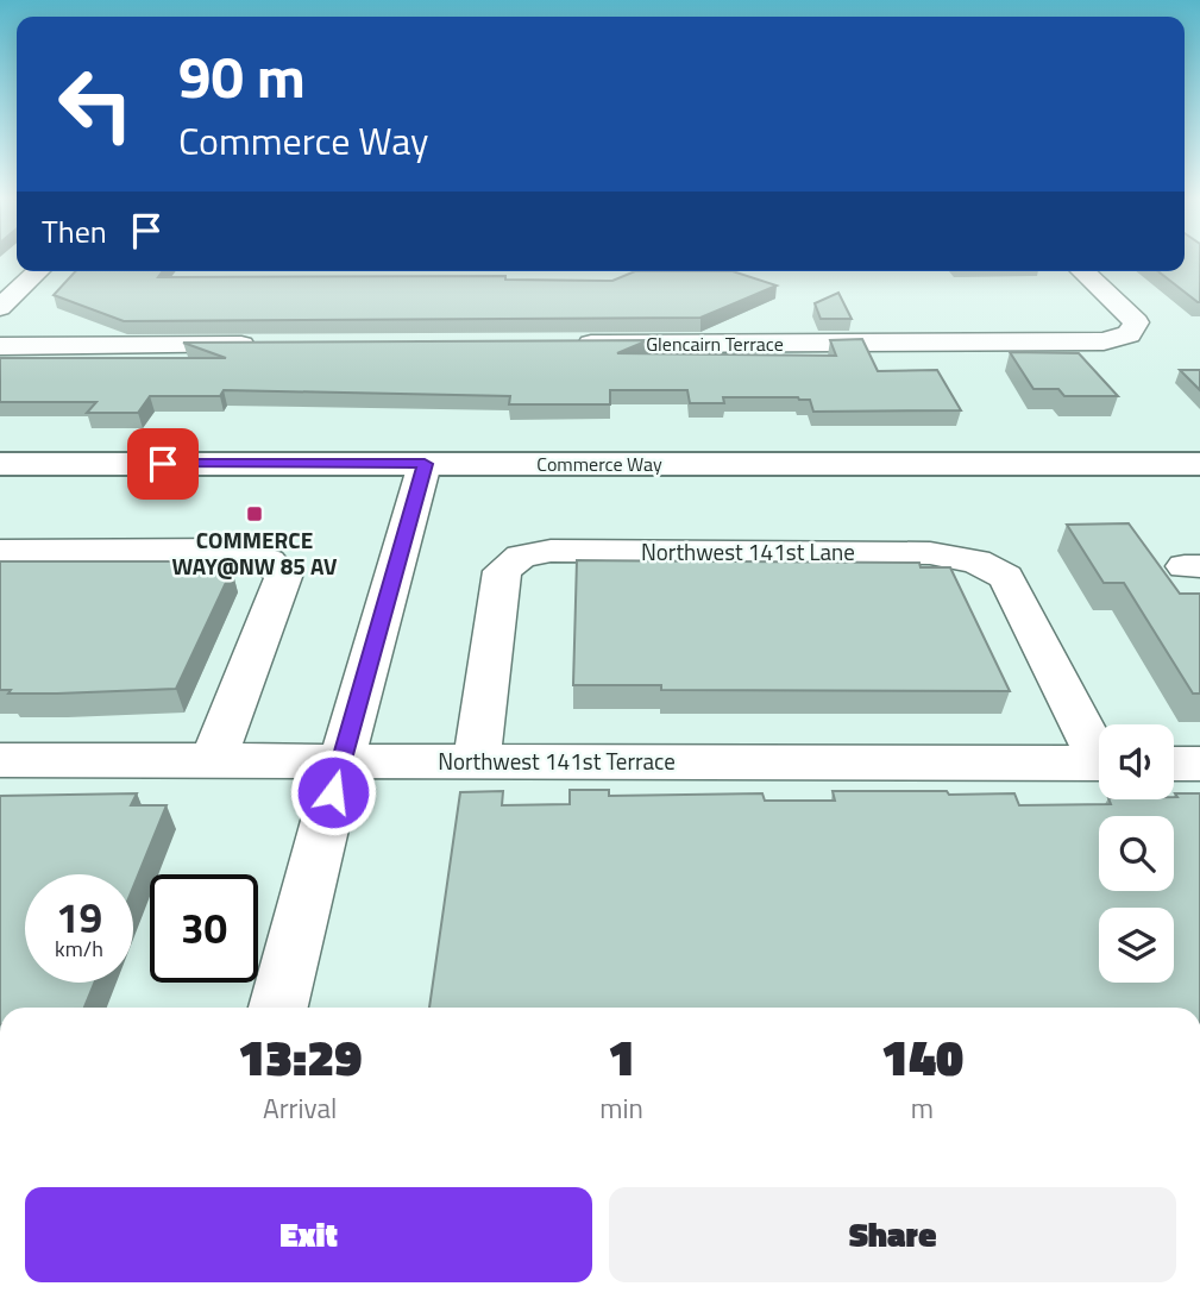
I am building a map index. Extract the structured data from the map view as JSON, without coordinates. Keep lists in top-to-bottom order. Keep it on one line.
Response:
{"streets":{"street":["Glencairn Terrace","Commerce Way","Northwest 141st Lane","Northwest 141st Terrace"]},"crossings":[["Northwest 141st Lane","Northwest 141st Terrace"]],"places":{"transit":["COMMERCE WAY@NW 85 AV"]},"page":{"turn":["90 m","Commerce Way"],"then":"Then","speed":"19 km/h","limit":"30","eta":["13:29","Arrival","1","min","140","m"],"buttons":["Exit","Share"]}}
